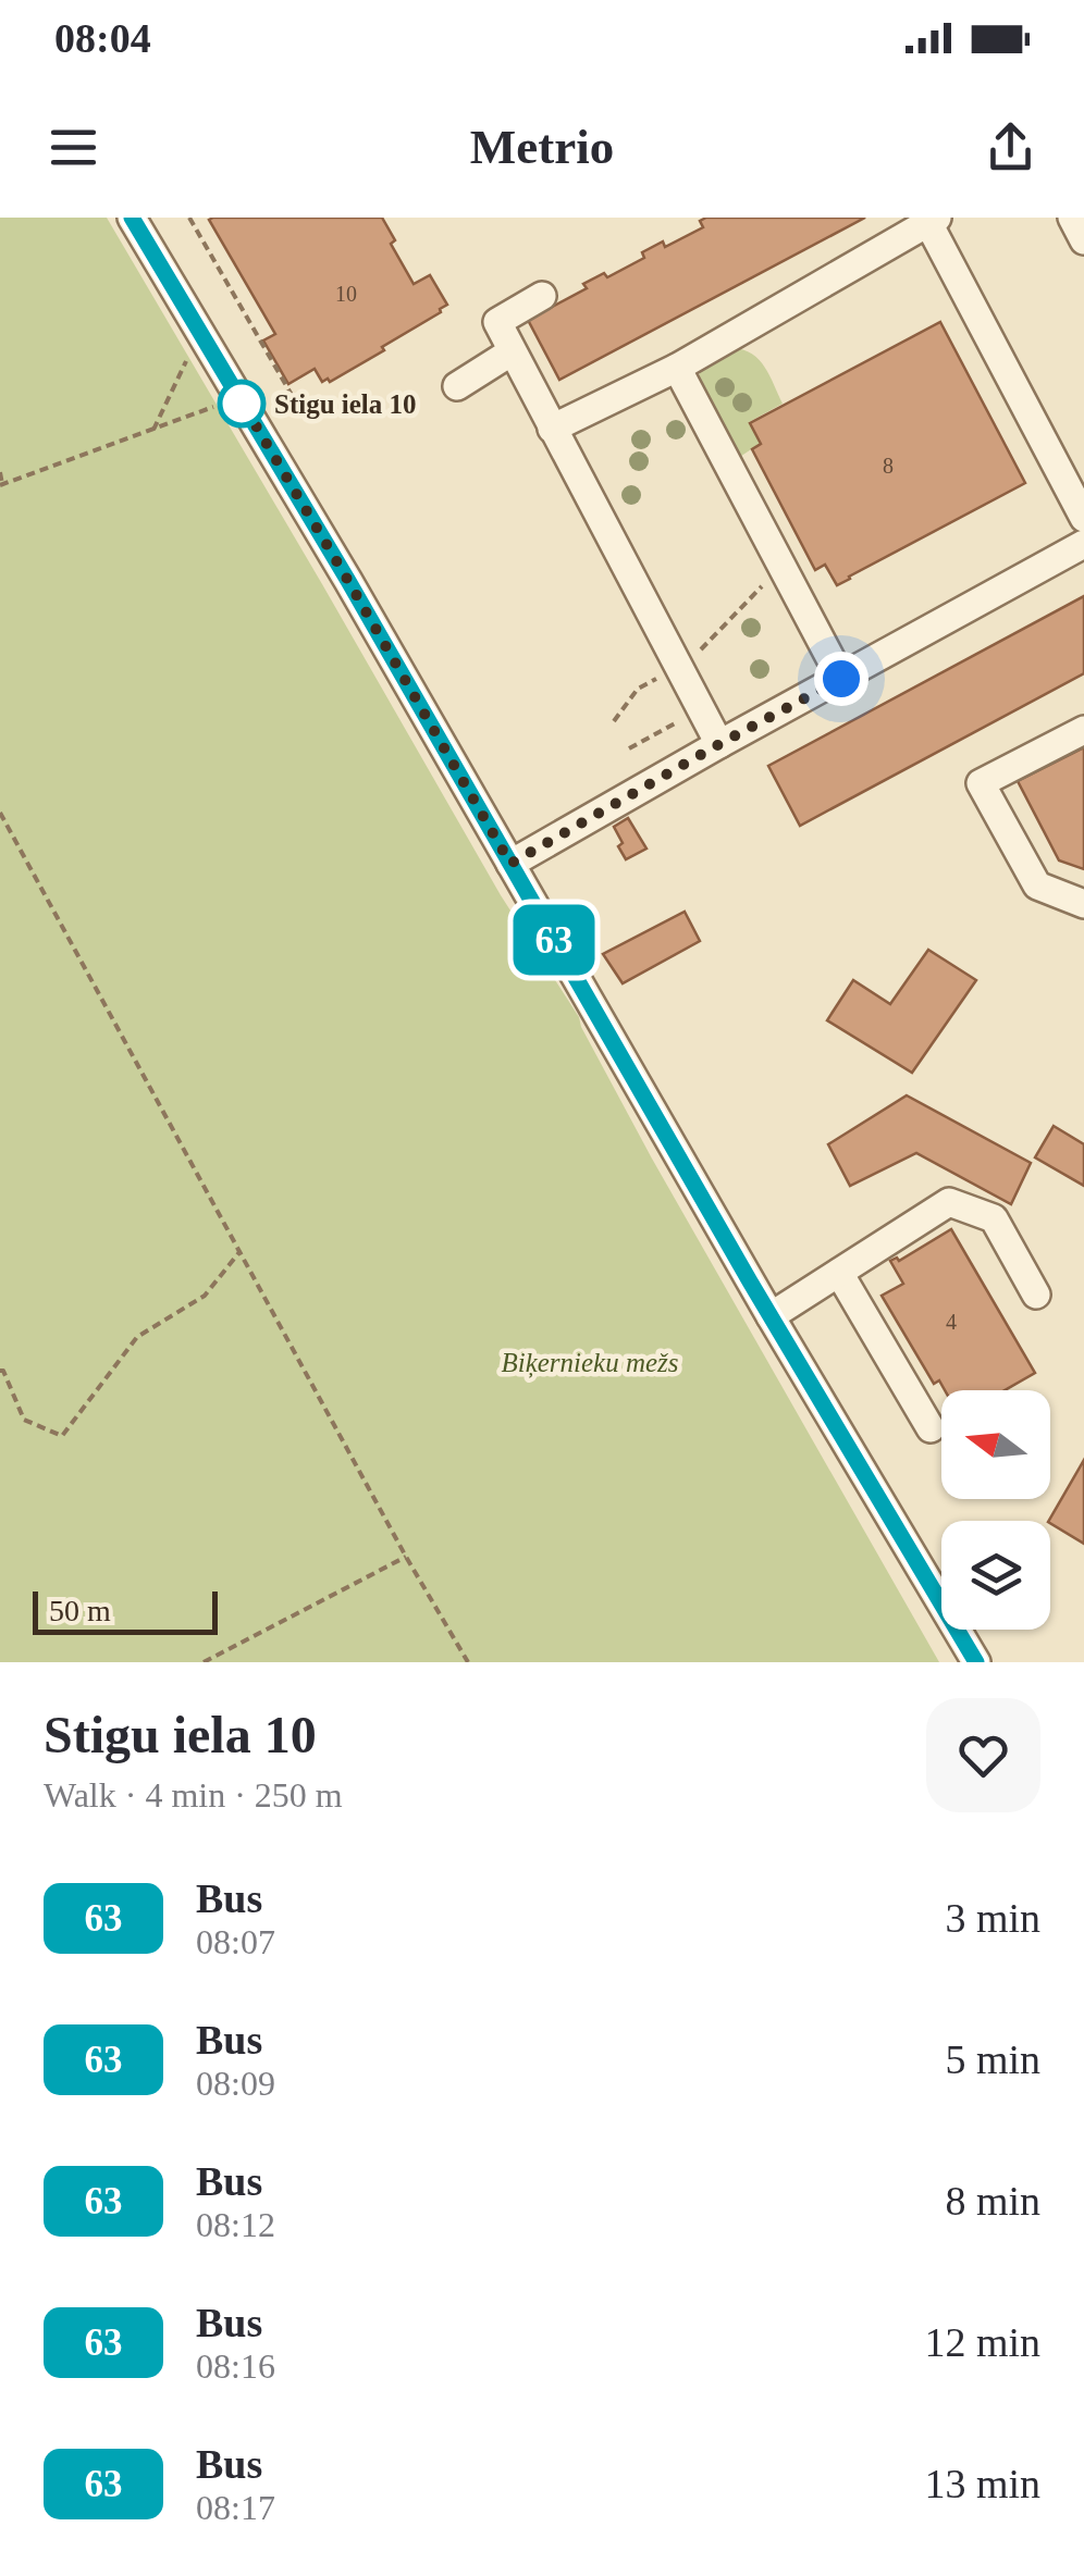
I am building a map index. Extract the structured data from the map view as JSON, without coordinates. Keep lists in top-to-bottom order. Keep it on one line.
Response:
{"parks":["Biķernieku mežs"],"places":["Stigu iela 10"],"lines":["bus line 63"],"house_numbers":["10","8","4"],"scale_bar":"50 m","north":"left","page":{"status":"08:04","header":"Metrio","on_map":"63","scale":"50 m","heading":["Stigu iela 10","Walk · 4 min · 250 m"],"list":[{"mark":"63","name":"Bus","note":"08:07","value":"3 min"},{"mark":"63","name":"Bus","note":"08:09","value":"5 min"},{"mark":"63","name":"Bus","note":"08:12","value":"8 min"},{"mark":"63","name":"Bus","note":"08:16","value":"12 min"},{"mark":"63","name":"Bus","note":"08:17","value":"13 min"}]}}
